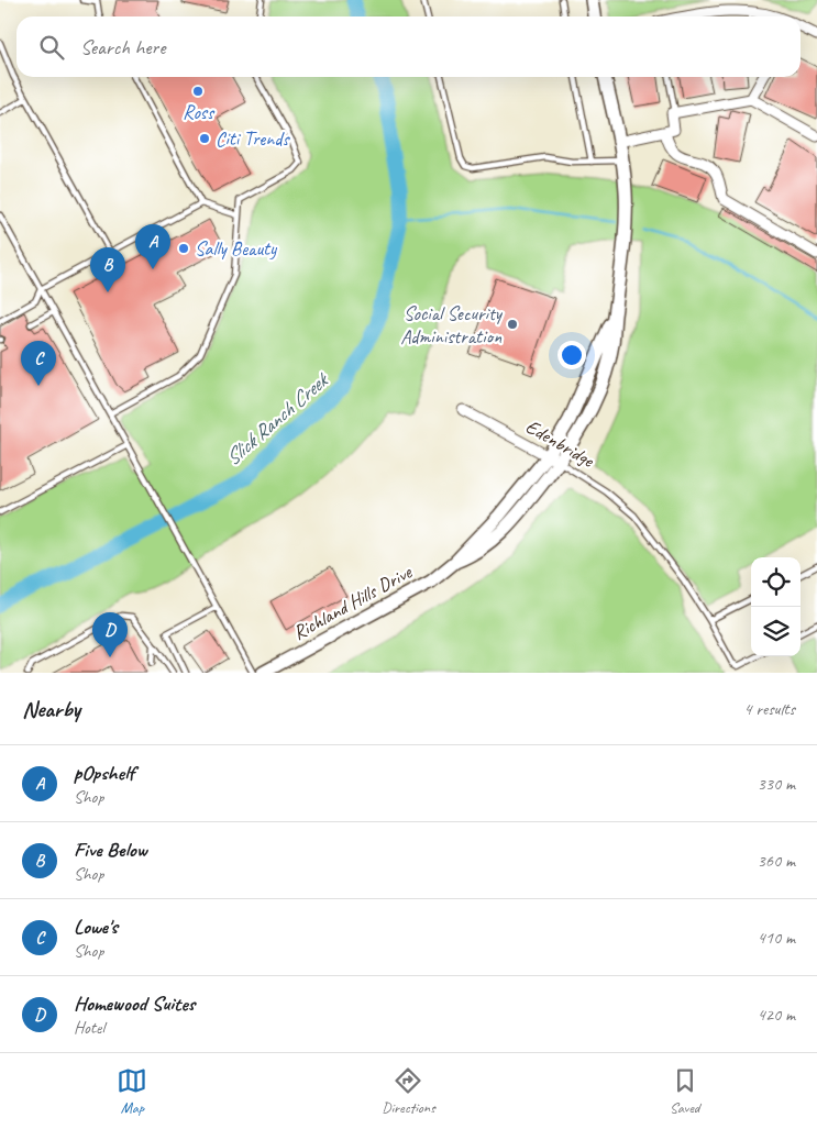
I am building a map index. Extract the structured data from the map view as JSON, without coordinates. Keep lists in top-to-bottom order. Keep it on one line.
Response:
{"streets":{"street":["Edenbridge","Richland Hills Drive"]},"crossings":[["Edenbridge","Richland Hills Drive"]],"water":["Slick Ranch Creek"],"places":["Ross","Citi Trends","Sally Beauty","Social Security Administration"],"page":{"search":"Search here","pins":["A","B","C","D"],"heading":["Nearby","4 results"],"list":[{"mark":"A","name":"pOpshelf","note":"Shop","value":"330 m"},{"mark":"B","name":"Five Below","note":"Shop","value":"360 m"},{"mark":"C","name":"Lowe's","note":"Shop","value":"410 m"},{"mark":"D","name":"Homewood Suites","note":"Hotel","value":"420 m"}],"nav":["Map","Directions","Saved"]}}
